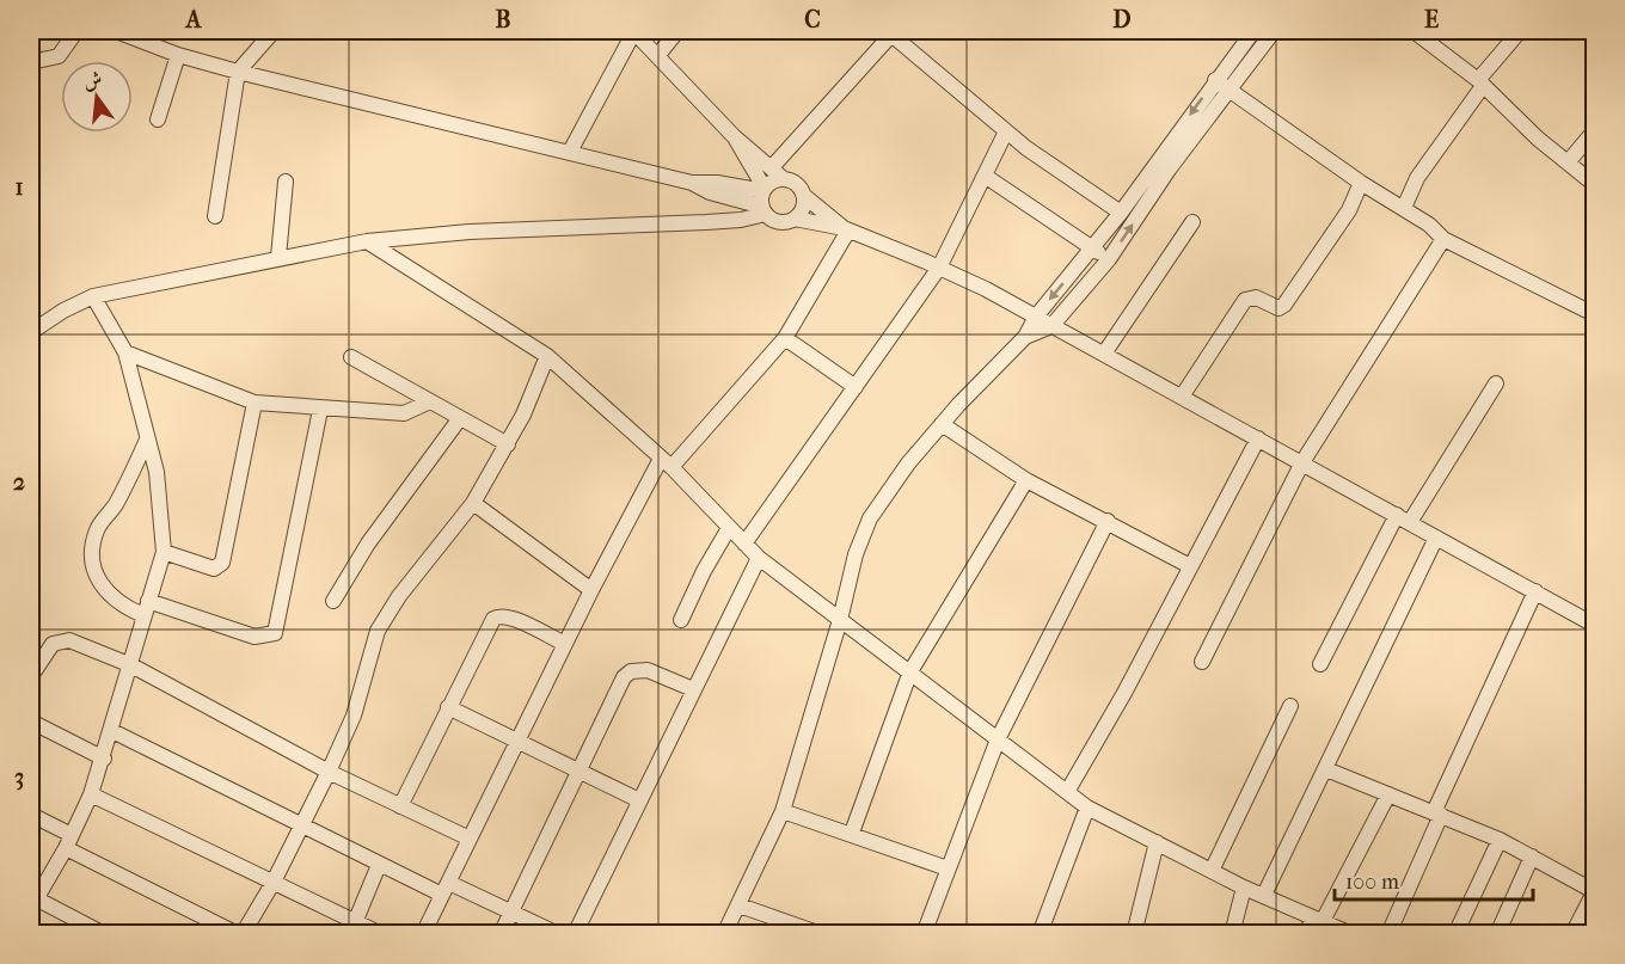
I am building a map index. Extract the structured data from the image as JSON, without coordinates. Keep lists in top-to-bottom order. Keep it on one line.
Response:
{"scale_bar":"100 m","north":"top","grid":{"columns":["A","B","C","D","E"],"rows":["1","2","3"]}}
